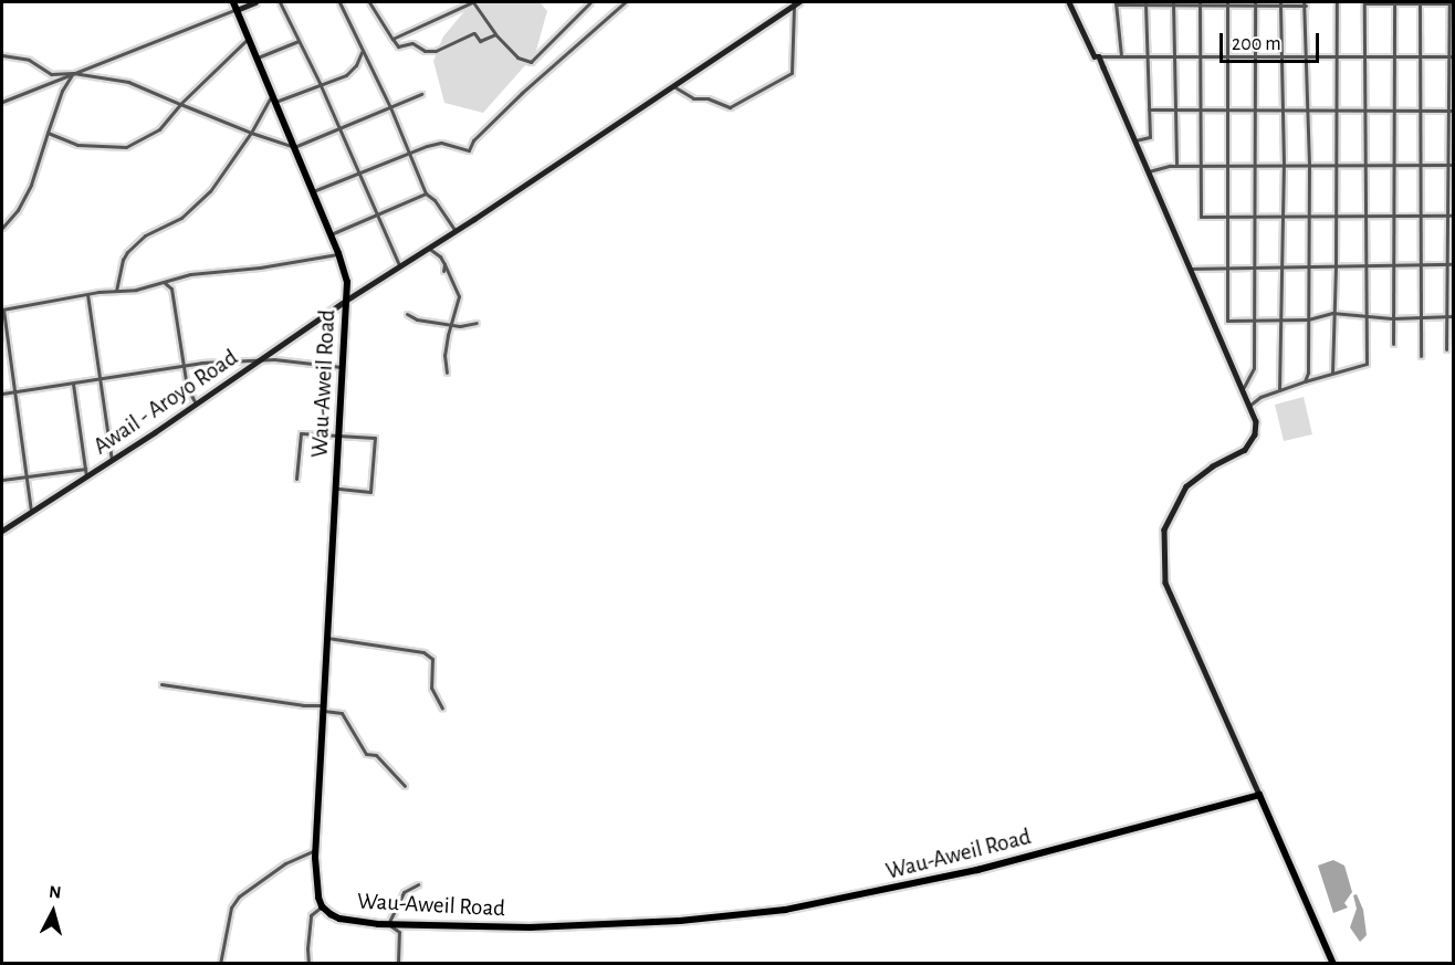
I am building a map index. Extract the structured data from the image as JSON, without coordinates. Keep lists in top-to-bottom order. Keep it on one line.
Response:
{"streets":{"main road":["Wau-Aweil Road"],"street":["Awail - Aroyo Road"]},"crossings":[["Wau-Aweil Road","Awail - Aroyo Road"]],"scale_bar":"200 m","north":"top"}
